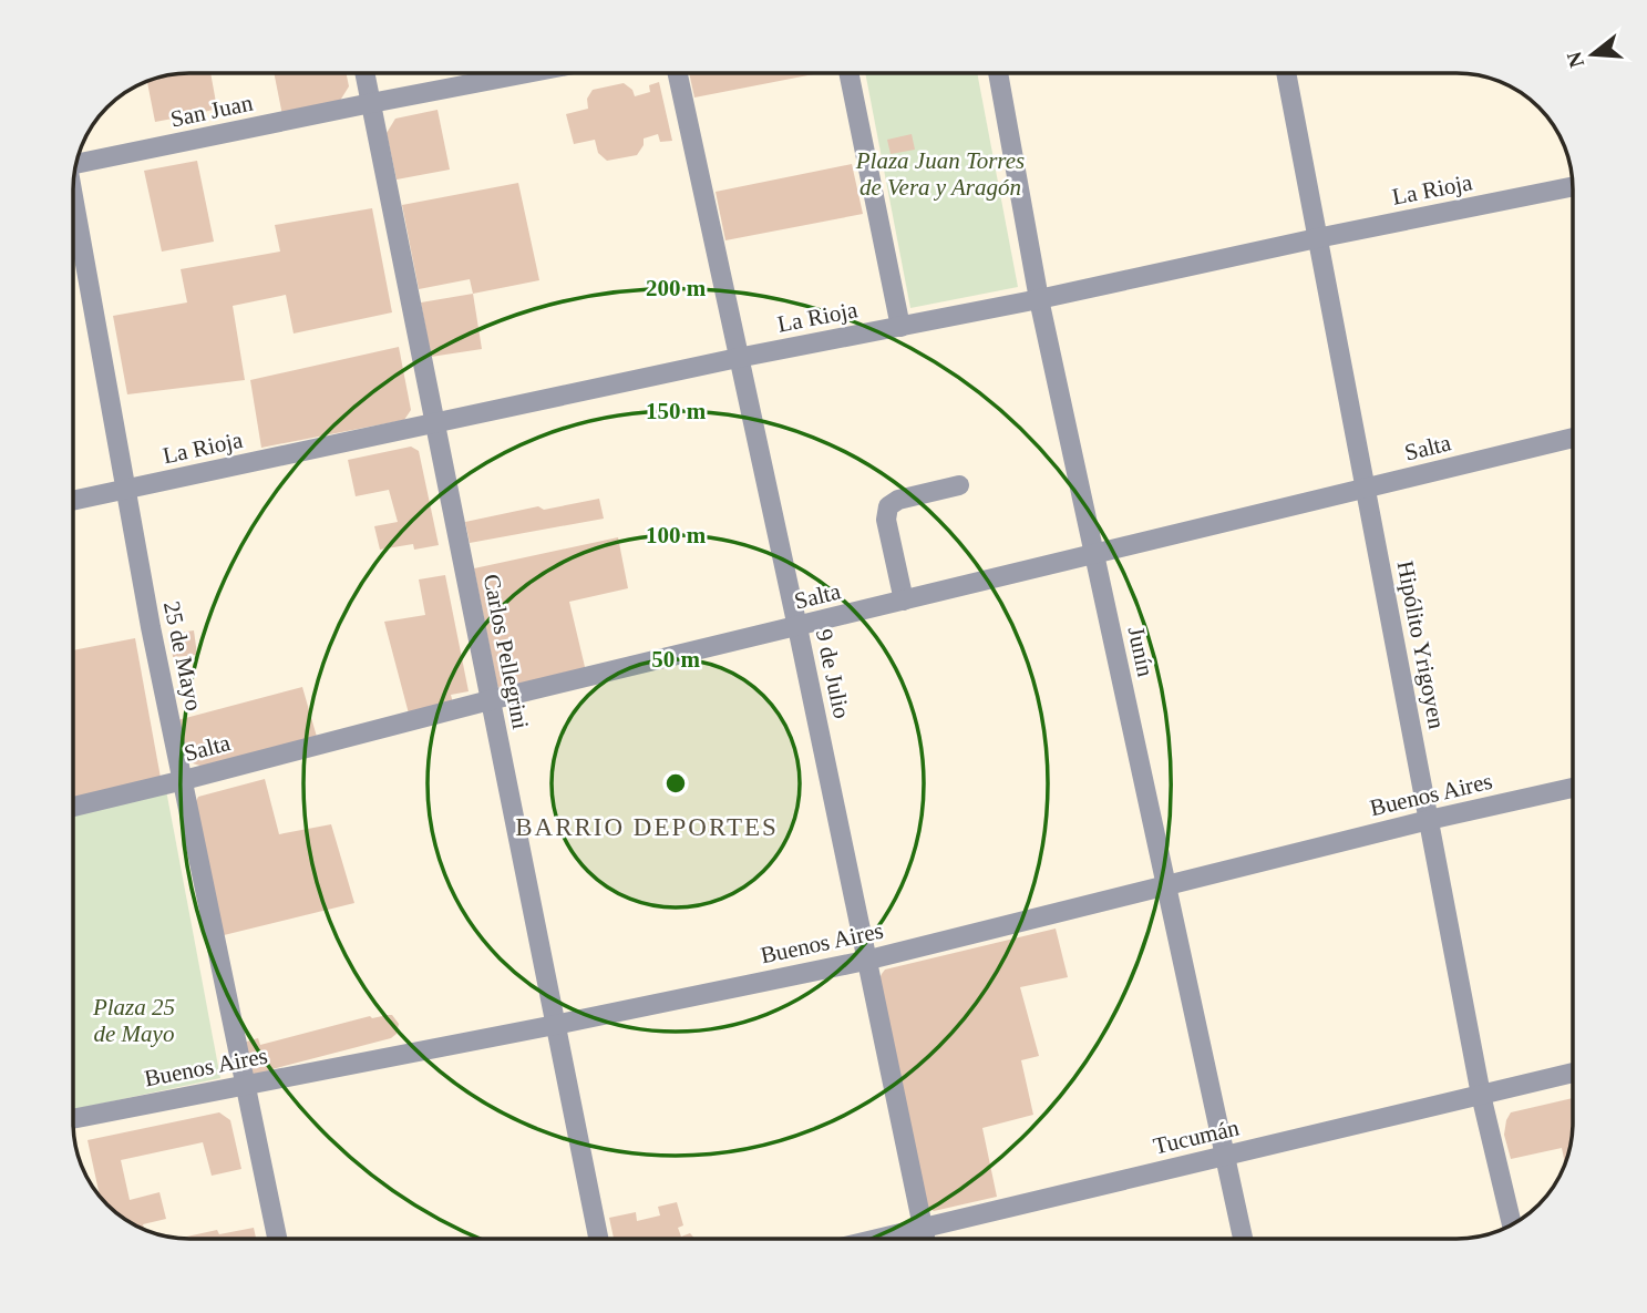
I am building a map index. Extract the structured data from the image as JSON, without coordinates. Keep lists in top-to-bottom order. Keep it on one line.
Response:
{"streets":{"street":["San Juan","La Rioja","Salta","Hipólito Yrigoyen","Carlos Pellegrini","Junín","25 de Mayo","9 de Julio","Buenos Aires","Tucumán"]},"crossings":[["San Juan","Carlos Pellegrini"],["La Rioja","Hipólito Yrigoyen"],["La Rioja","Carlos Pellegrini"],["La Rioja","Junín"],["La Rioja","25 de Mayo"],["La Rioja","9 de Julio"],["Salta","Hipólito Yrigoyen"],["Salta","Carlos Pellegrini"],["Salta","Junín"],["Salta","25 de Mayo"],["Salta","9 de Julio"],["Hipólito Yrigoyen","Buenos Aires"],["Hipólito Yrigoyen","Tucumán"],["Carlos Pellegrini","Buenos Aires"],["Junín","Buenos Aires"],["Junín","Tucumán"],["25 de Mayo","Buenos Aires"],["9 de Julio","Buenos Aires"],["9 de Julio","Tucumán"]],"districts":["BARRIO DEPORTES"],"parks":["Plaza Juan Torres de Vera y Aragón","Plaza 25 de Mayo"],"north":"left","rings":["200 m","150 m","100 m","50 m"]}
